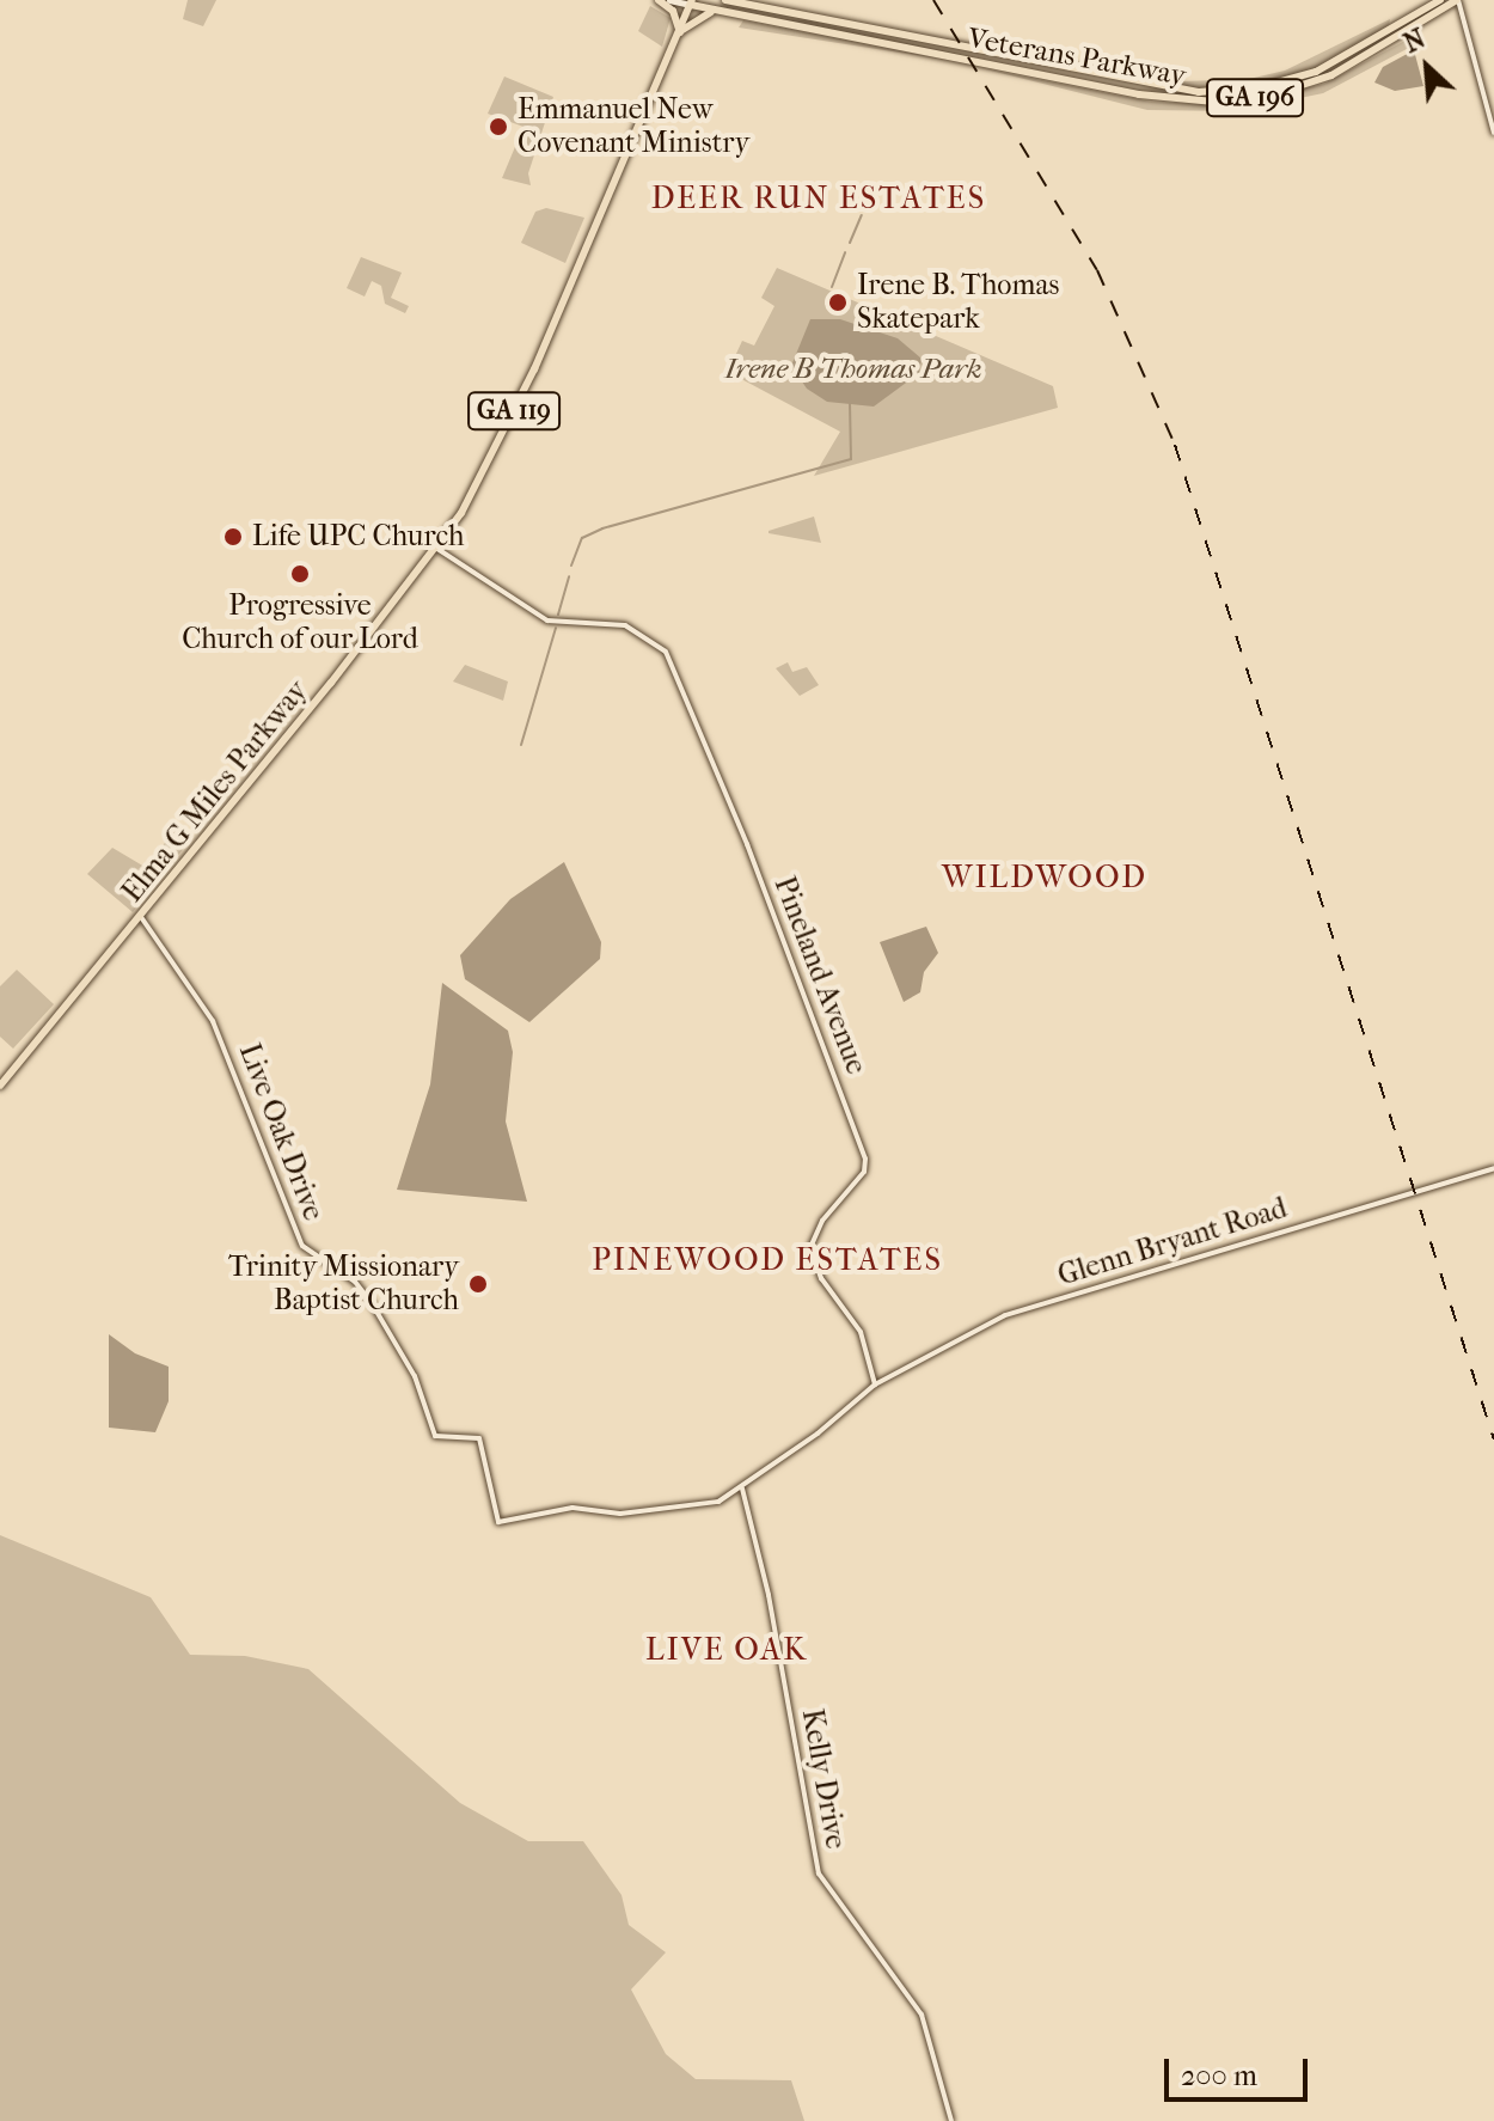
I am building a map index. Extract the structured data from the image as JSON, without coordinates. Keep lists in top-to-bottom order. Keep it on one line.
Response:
{"streets":{"main road":["Veterans Parkway","GA 196","GA 119","Elma G Miles Parkway"],"street":["Pineland Avenue","Live Oak Drive","Glenn Bryant Road","Kelly Drive"]},"crossings":[["Veterans Parkway","GA 119"],["GA 119","Elma G Miles Parkway"],["Elma G Miles Parkway","Pineland Avenue"],["Elma G Miles Parkway","Live Oak Drive"],["Pineland Avenue","Glenn Bryant Road"],["Live Oak Drive","Kelly Drive"]],"districts":["DEER RUN ESTATES","WILDWOOD","PINEWOOD ESTATES","LIVE OAK"],"parks":["Irene B Thomas Park"],"places":["Emmanuel New Covenant Ministry","Irene B. Thomas Skatepark","Life UPC Church","Progressive Church of our Lord","Trinity Missionary Baptist Church"],"scale_bar":"200 m","north":"top left"}
